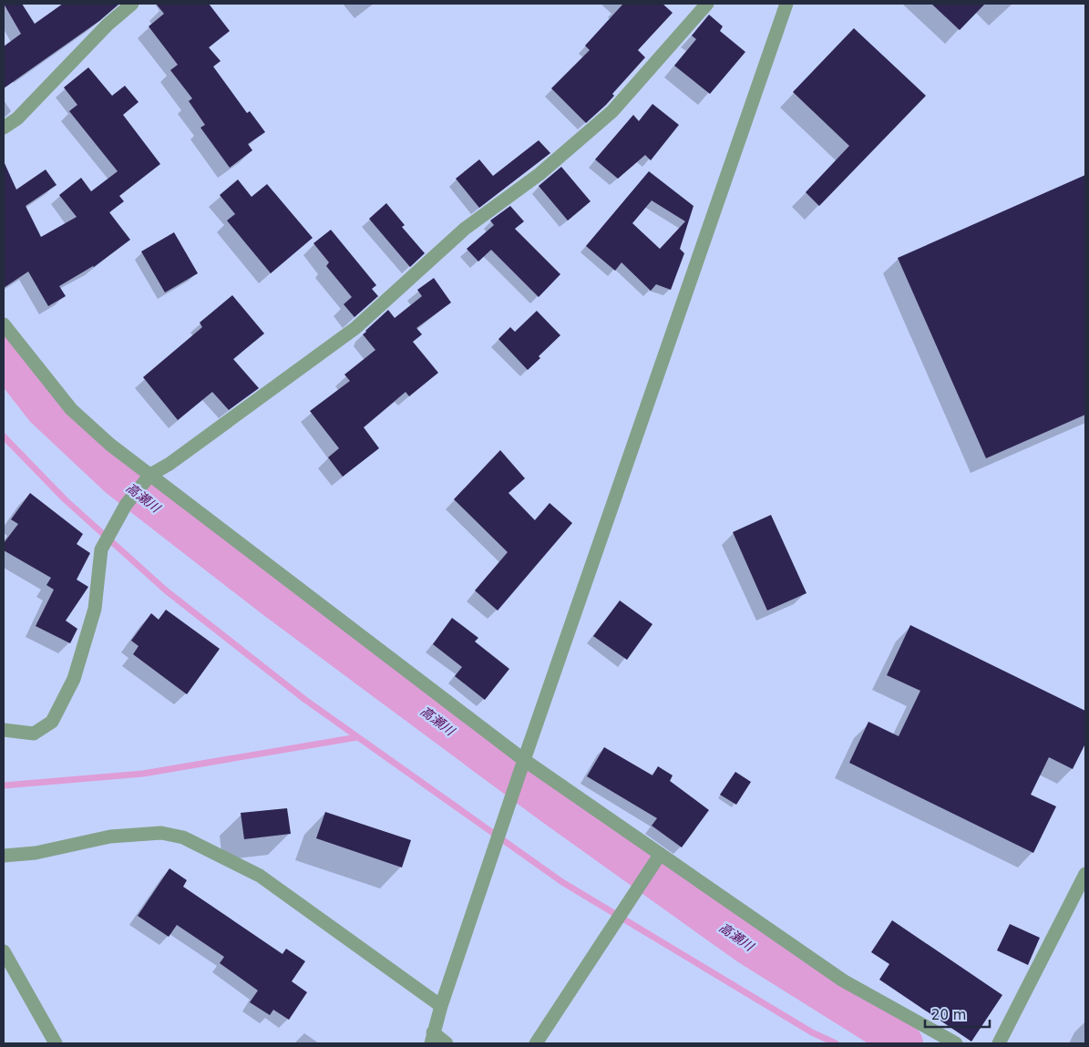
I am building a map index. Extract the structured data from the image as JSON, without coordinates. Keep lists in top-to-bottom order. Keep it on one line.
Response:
{"water":["高瀬川"],"scale_bar":"20 m"}
